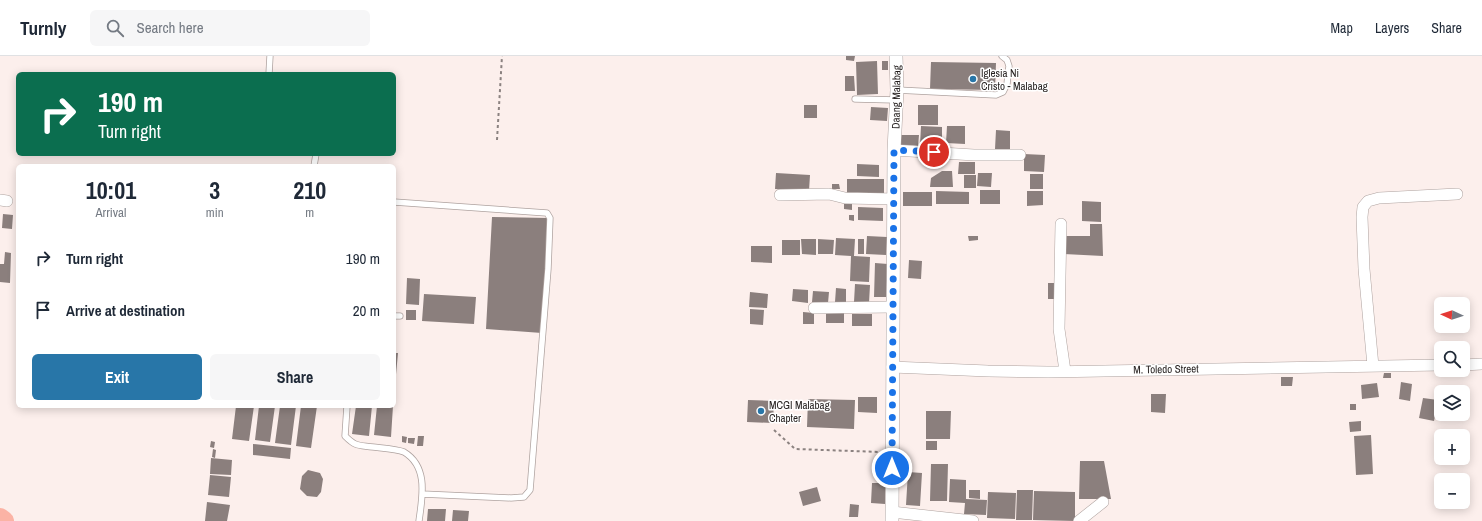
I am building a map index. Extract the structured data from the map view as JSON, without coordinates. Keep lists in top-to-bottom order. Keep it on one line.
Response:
{"streets":{"street":["Daang Malabag","M. Toledo Street"]},"crossings":[["Daang Malabag","M. Toledo Street"]],"places":["Iglesia Ni Cristo - Malabag","MCGI Malabag Chapter"],"north":"left","page":{"header":"Turnly","search":"Search here","nav":["Map","Layers","Share"],"turn":["190 m","Turn right"],"eta":["10:01","Arrival","3","min","210","m"],"list":[{"name":"Turn right","value":"190 m"},{"name":"Arrive at destination","value":"20 m"}],"map_buttons":["+","−"],"buttons":["Exit","Share"]}}
